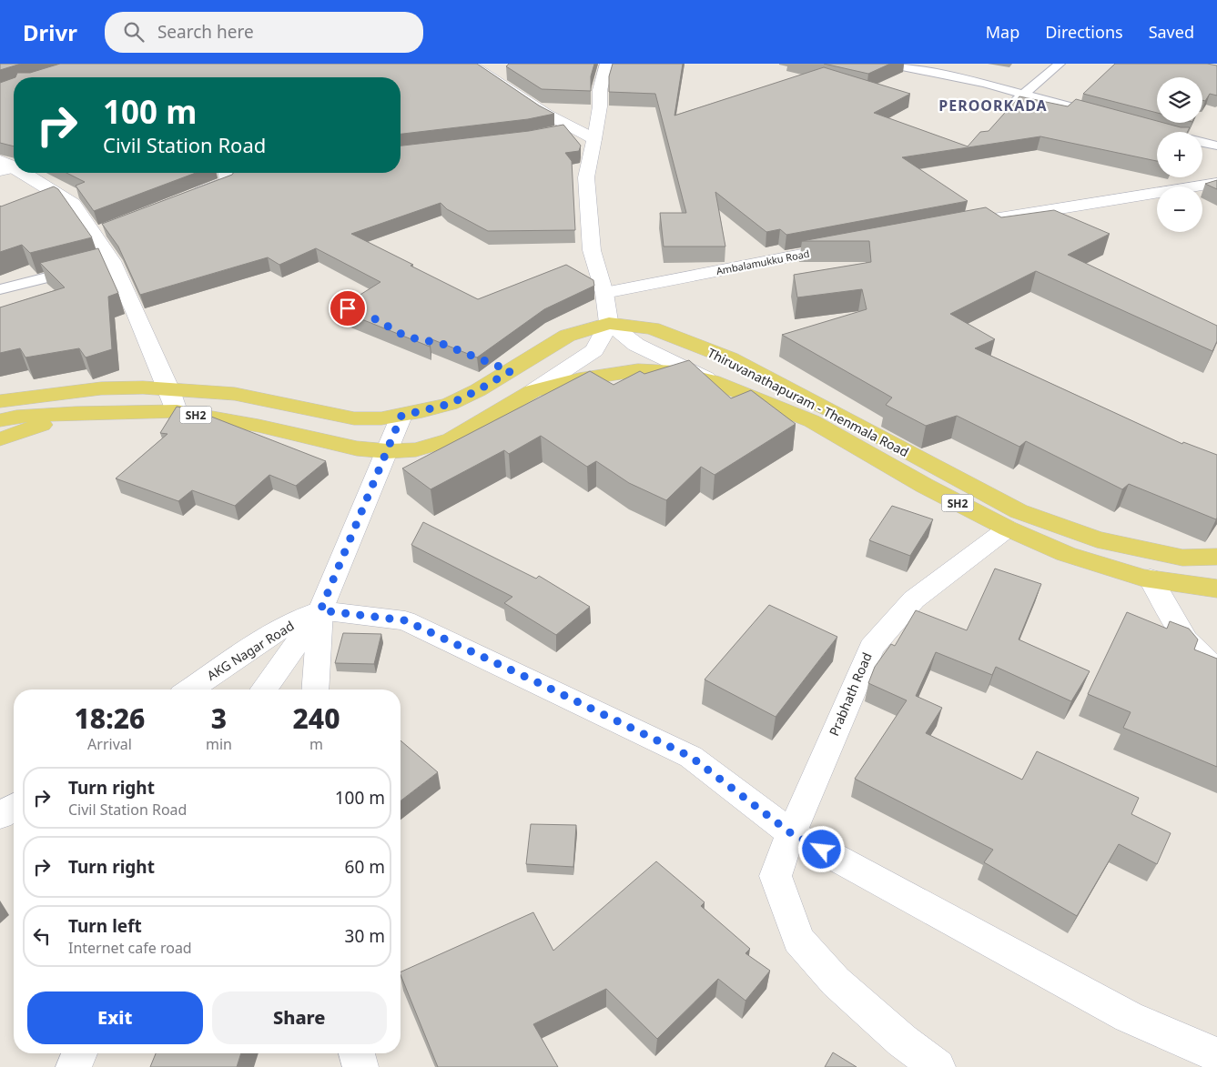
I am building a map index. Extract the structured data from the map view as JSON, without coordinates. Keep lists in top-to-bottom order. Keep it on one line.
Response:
{"streets":{"main road":["Thiruvanathapuram - Thenmala Road","SH2"],"street":["Ambalamukku Road","AKG Nagar Road","Prabhath Road"]},"crossings":[["Thiruvanathapuram - Thenmala Road","SH2"],["SH2","Prabhath Road"]],"districts":["PEROORKADA"],"page":{"header":"Drivr","search":"Search here","nav":["Map","Directions","Saved"],"map_buttons":["+","−"],"turn":["100 m","Civil Station Road"],"eta":["18:26","Arrival","3","min","240","m"],"list":[{"name":"Turn right","note":"Civil Station Road","value":"100 m"},{"name":"Turn right","value":"60 m"},{"name":"Turn left","note":"Internet cafe road","value":"30 m"}],"buttons":["Exit","Share"]}}
